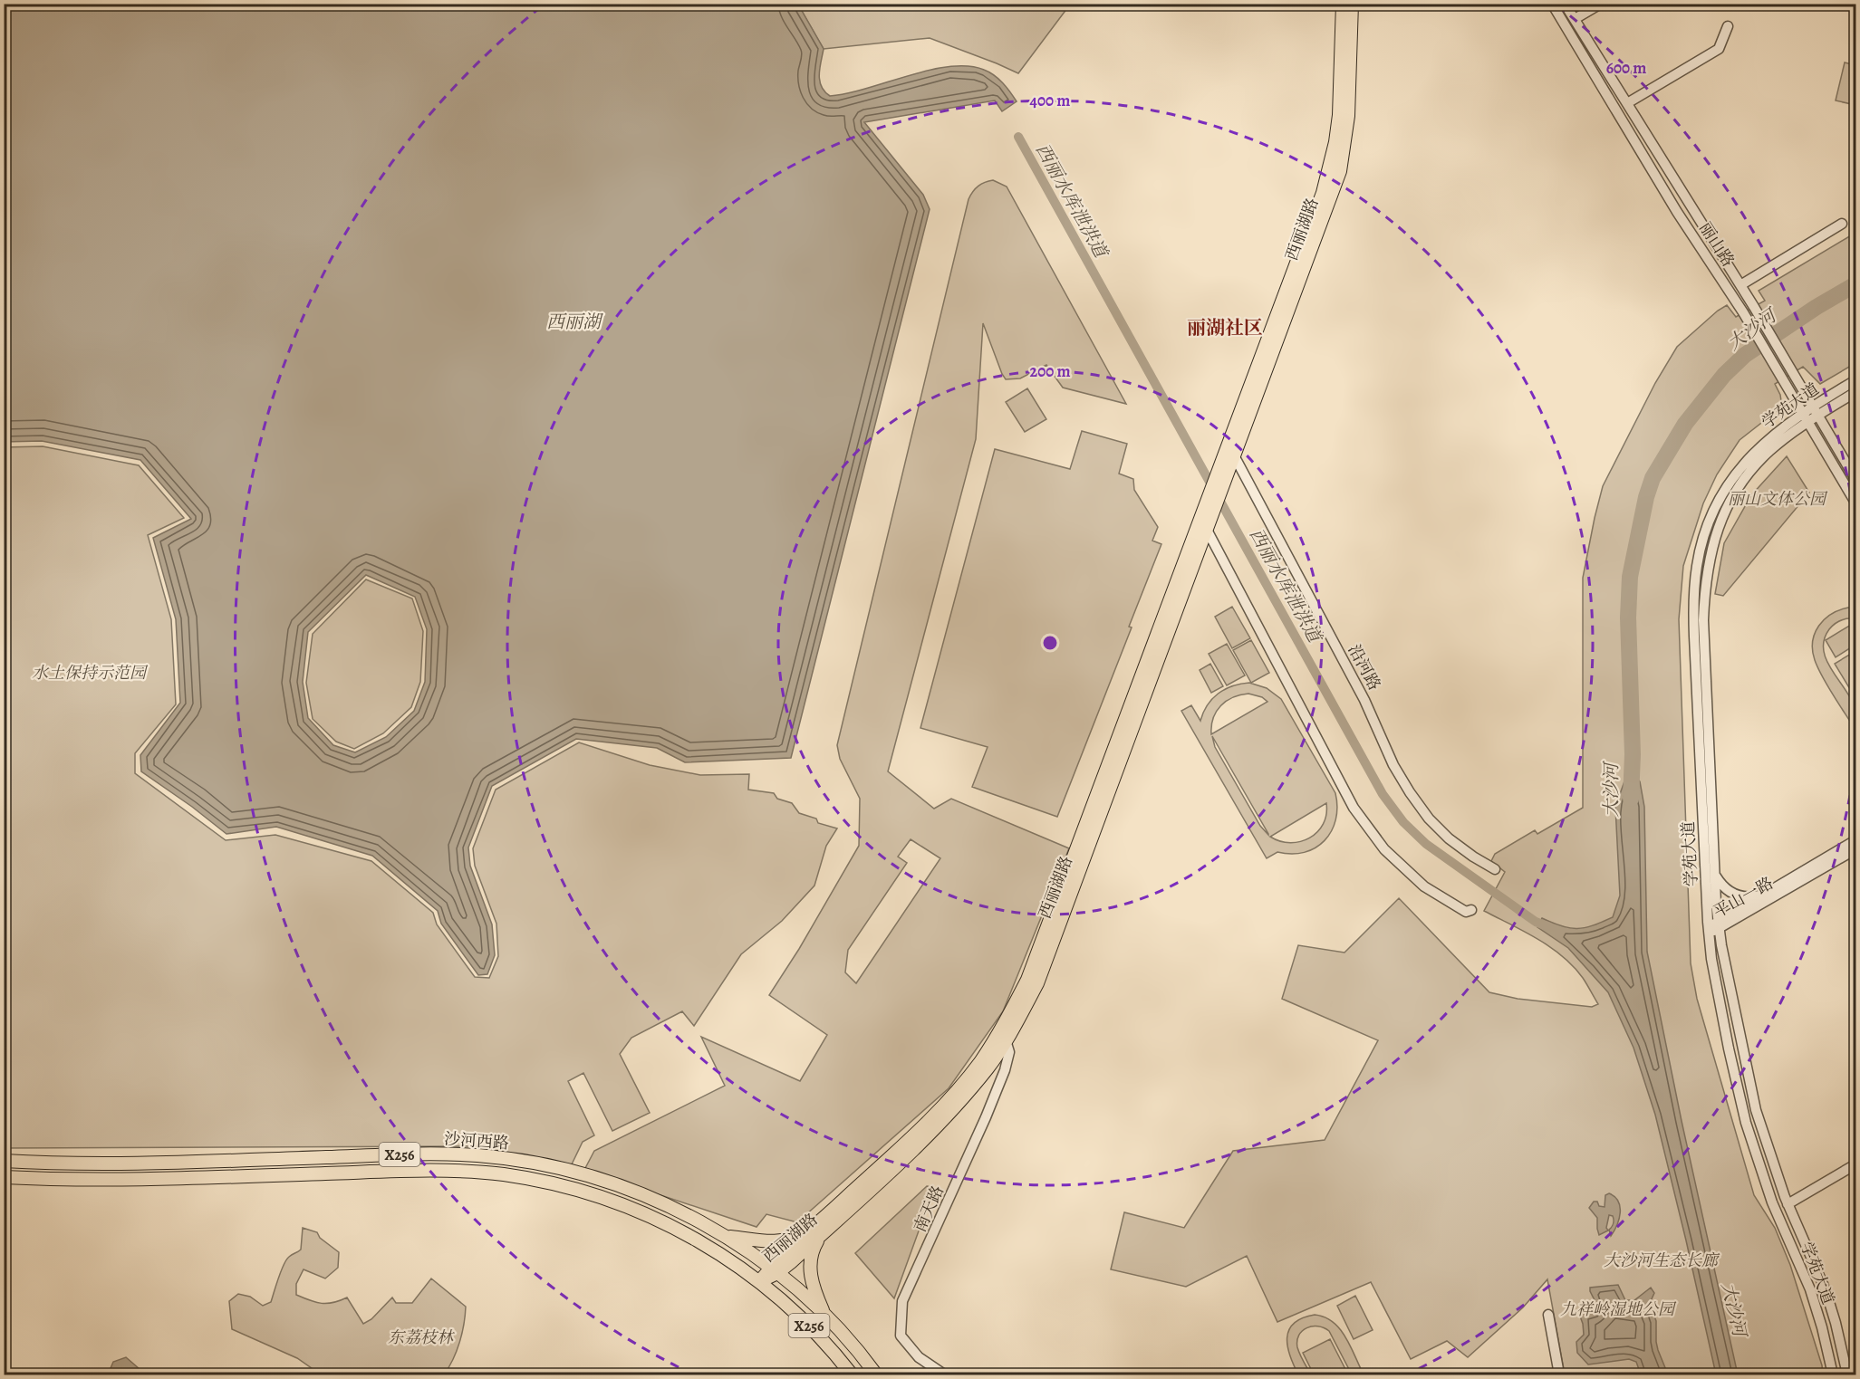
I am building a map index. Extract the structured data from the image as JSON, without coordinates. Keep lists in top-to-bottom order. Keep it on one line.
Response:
{"streets":{"main road":["西丽湖路","沙河西路","X256"],"street":["丽山路","学苑大道","沿河路","平山一路","南天路"]},"crossings":[["西丽湖路","沿河路"],["西丽湖路","沙河西路"],["西丽湖路","南天路"],["丽山路","学苑大道"],["学苑大道","平山一路"]],"districts":["丽湖社区"],"water":["西丽水库泄洪道","西丽湖","大沙河"],"parks":["丽山文体公园","水土保持示范园","大沙河生态长廊","九祥岭湿地公园","东荔枝林"],"rings":["600 m","400 m","200 m"]}
